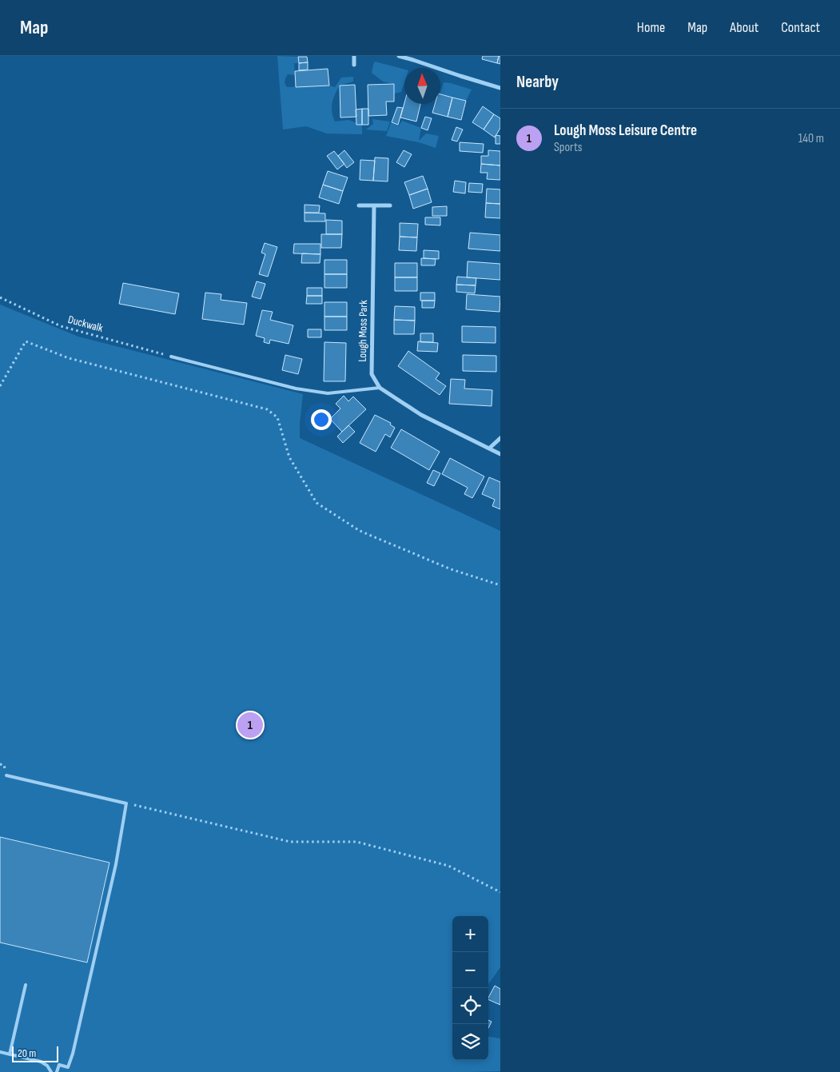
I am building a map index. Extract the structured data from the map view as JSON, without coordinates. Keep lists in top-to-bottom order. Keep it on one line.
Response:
{"streets":{"street":["Lough Moss Park"],"path":["Duckwalk"]},"scale_bar":"20 m","north":"top","page":{"header":"Map","nav":["Home","Map","About","Contact"],"heading":"Nearby","list":[{"mark":"1","name":"Lough Moss Leisure Centre","note":"Sports","value":"140 m"}],"pins":"1","map_buttons":["+","−"],"scale":"20 m"}}
